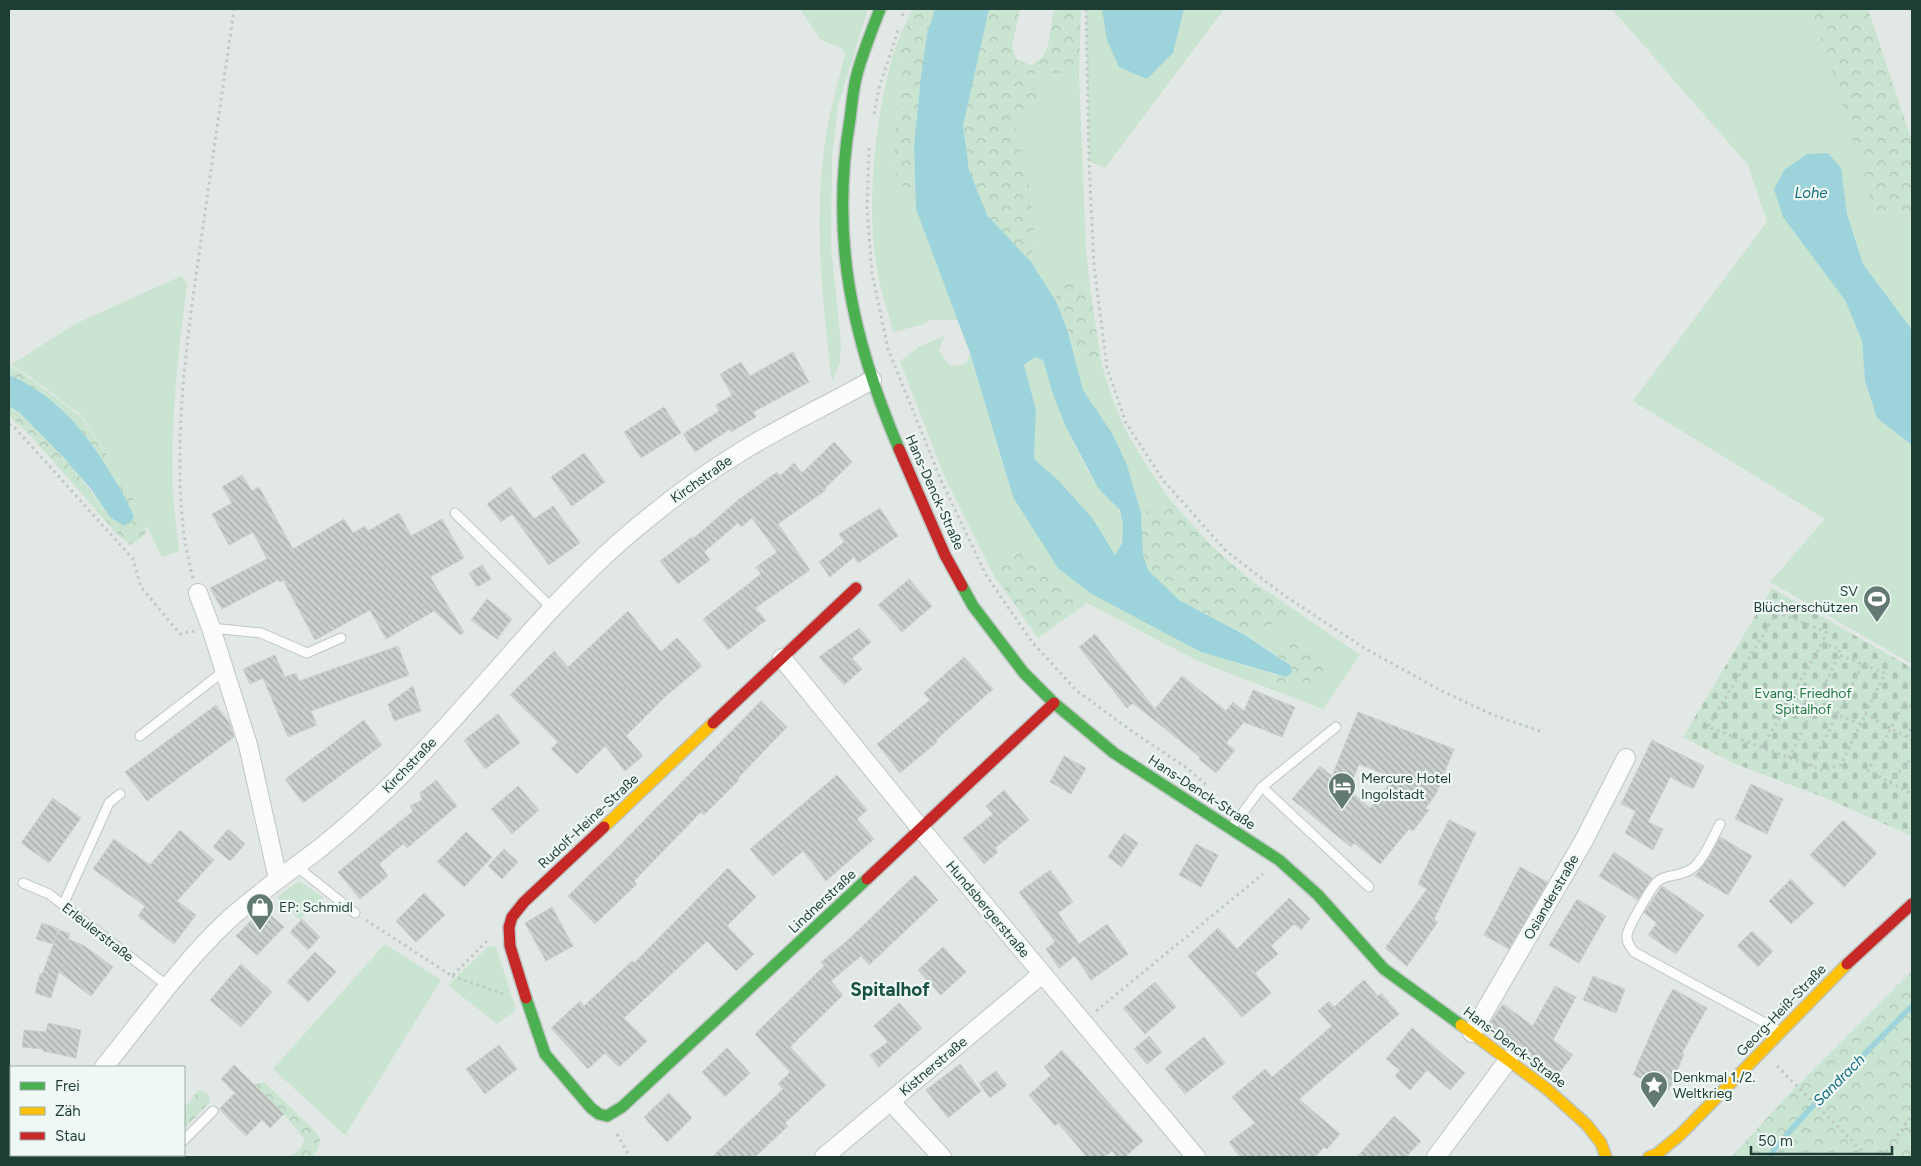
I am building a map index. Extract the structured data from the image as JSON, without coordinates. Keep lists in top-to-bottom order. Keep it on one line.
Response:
{"streets":{"street":["Kirchstraße","Hans-Denck-Straße","Rudolf-Heine-Straße","Osianderstraße","Lindnerstraße","Hundsbergerstraße","Georg-Heiß-Straße","Kistnerstraße"],"lane":["Erleulerstraße"]},"crossings":[["Kirchstraße","Hans-Denck-Straße"],["Kirchstraße","Erleulerstraße"],["Hans-Denck-Straße","Osianderstraße"],["Hans-Denck-Straße","Lindnerstraße"],["Rudolf-Heine-Straße","Hundsbergerstraße"],["Lindnerstraße","Hundsbergerstraße"],["Hundsbergerstraße","Kistnerstraße"]],"districts":["Spitalhof"],"water":["Lohe","Sandrach"],"parks":["Evang. Friedhof Spitalhof"],"places":{"sports":["SV Blücherschützen"],"hotel":["Mercure Hotel Ingolstadt"],"shop":["EP: Schmidl"],"place":["Denkmal 1./2. Weltkrieg"]},"legend":["Frei","Zäh","Stau"],"scale_bar":"50 m"}
